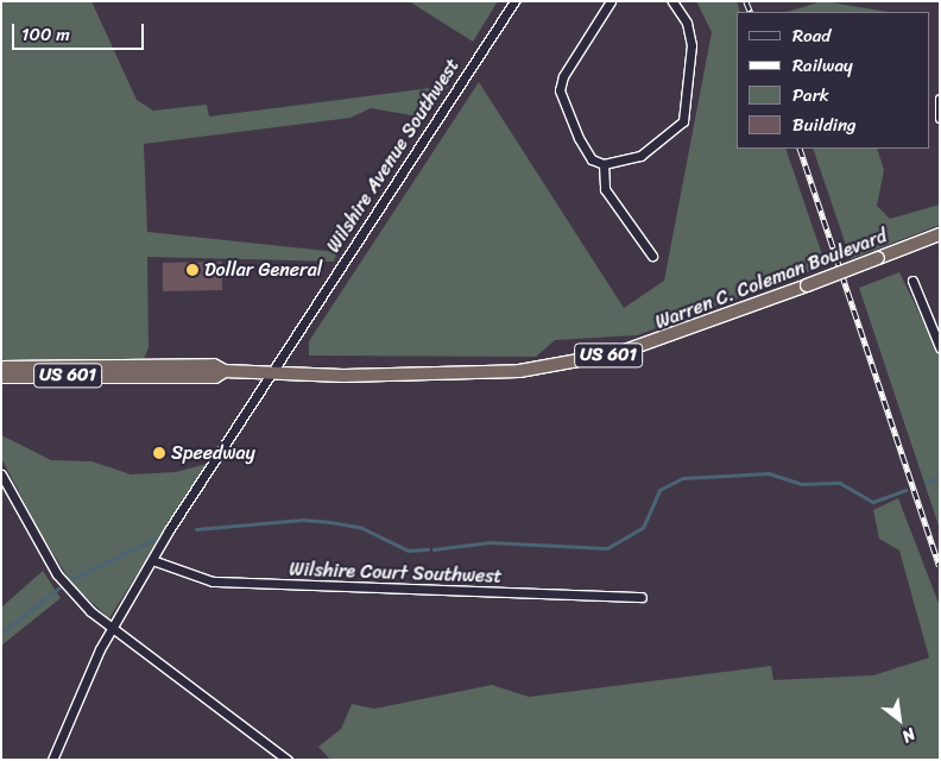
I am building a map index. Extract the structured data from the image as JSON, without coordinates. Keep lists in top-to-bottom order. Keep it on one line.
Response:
{"streets":{"highway":["Warren C. Coleman Boulevard","US 601"],"street":["Wilshire Avenue Southwest","Wilshire Court Southwest"]},"crossings":[["Wilshire Avenue Southwest","Warren C. Coleman Boulevard"],["Wilshire Avenue Southwest","Wilshire Court Southwest"]],"places":["Dollar General","Speedway"],"legend":["Road","Railway","Park","Building"],"scale_bar":"100 m","north":"bottom right"}
